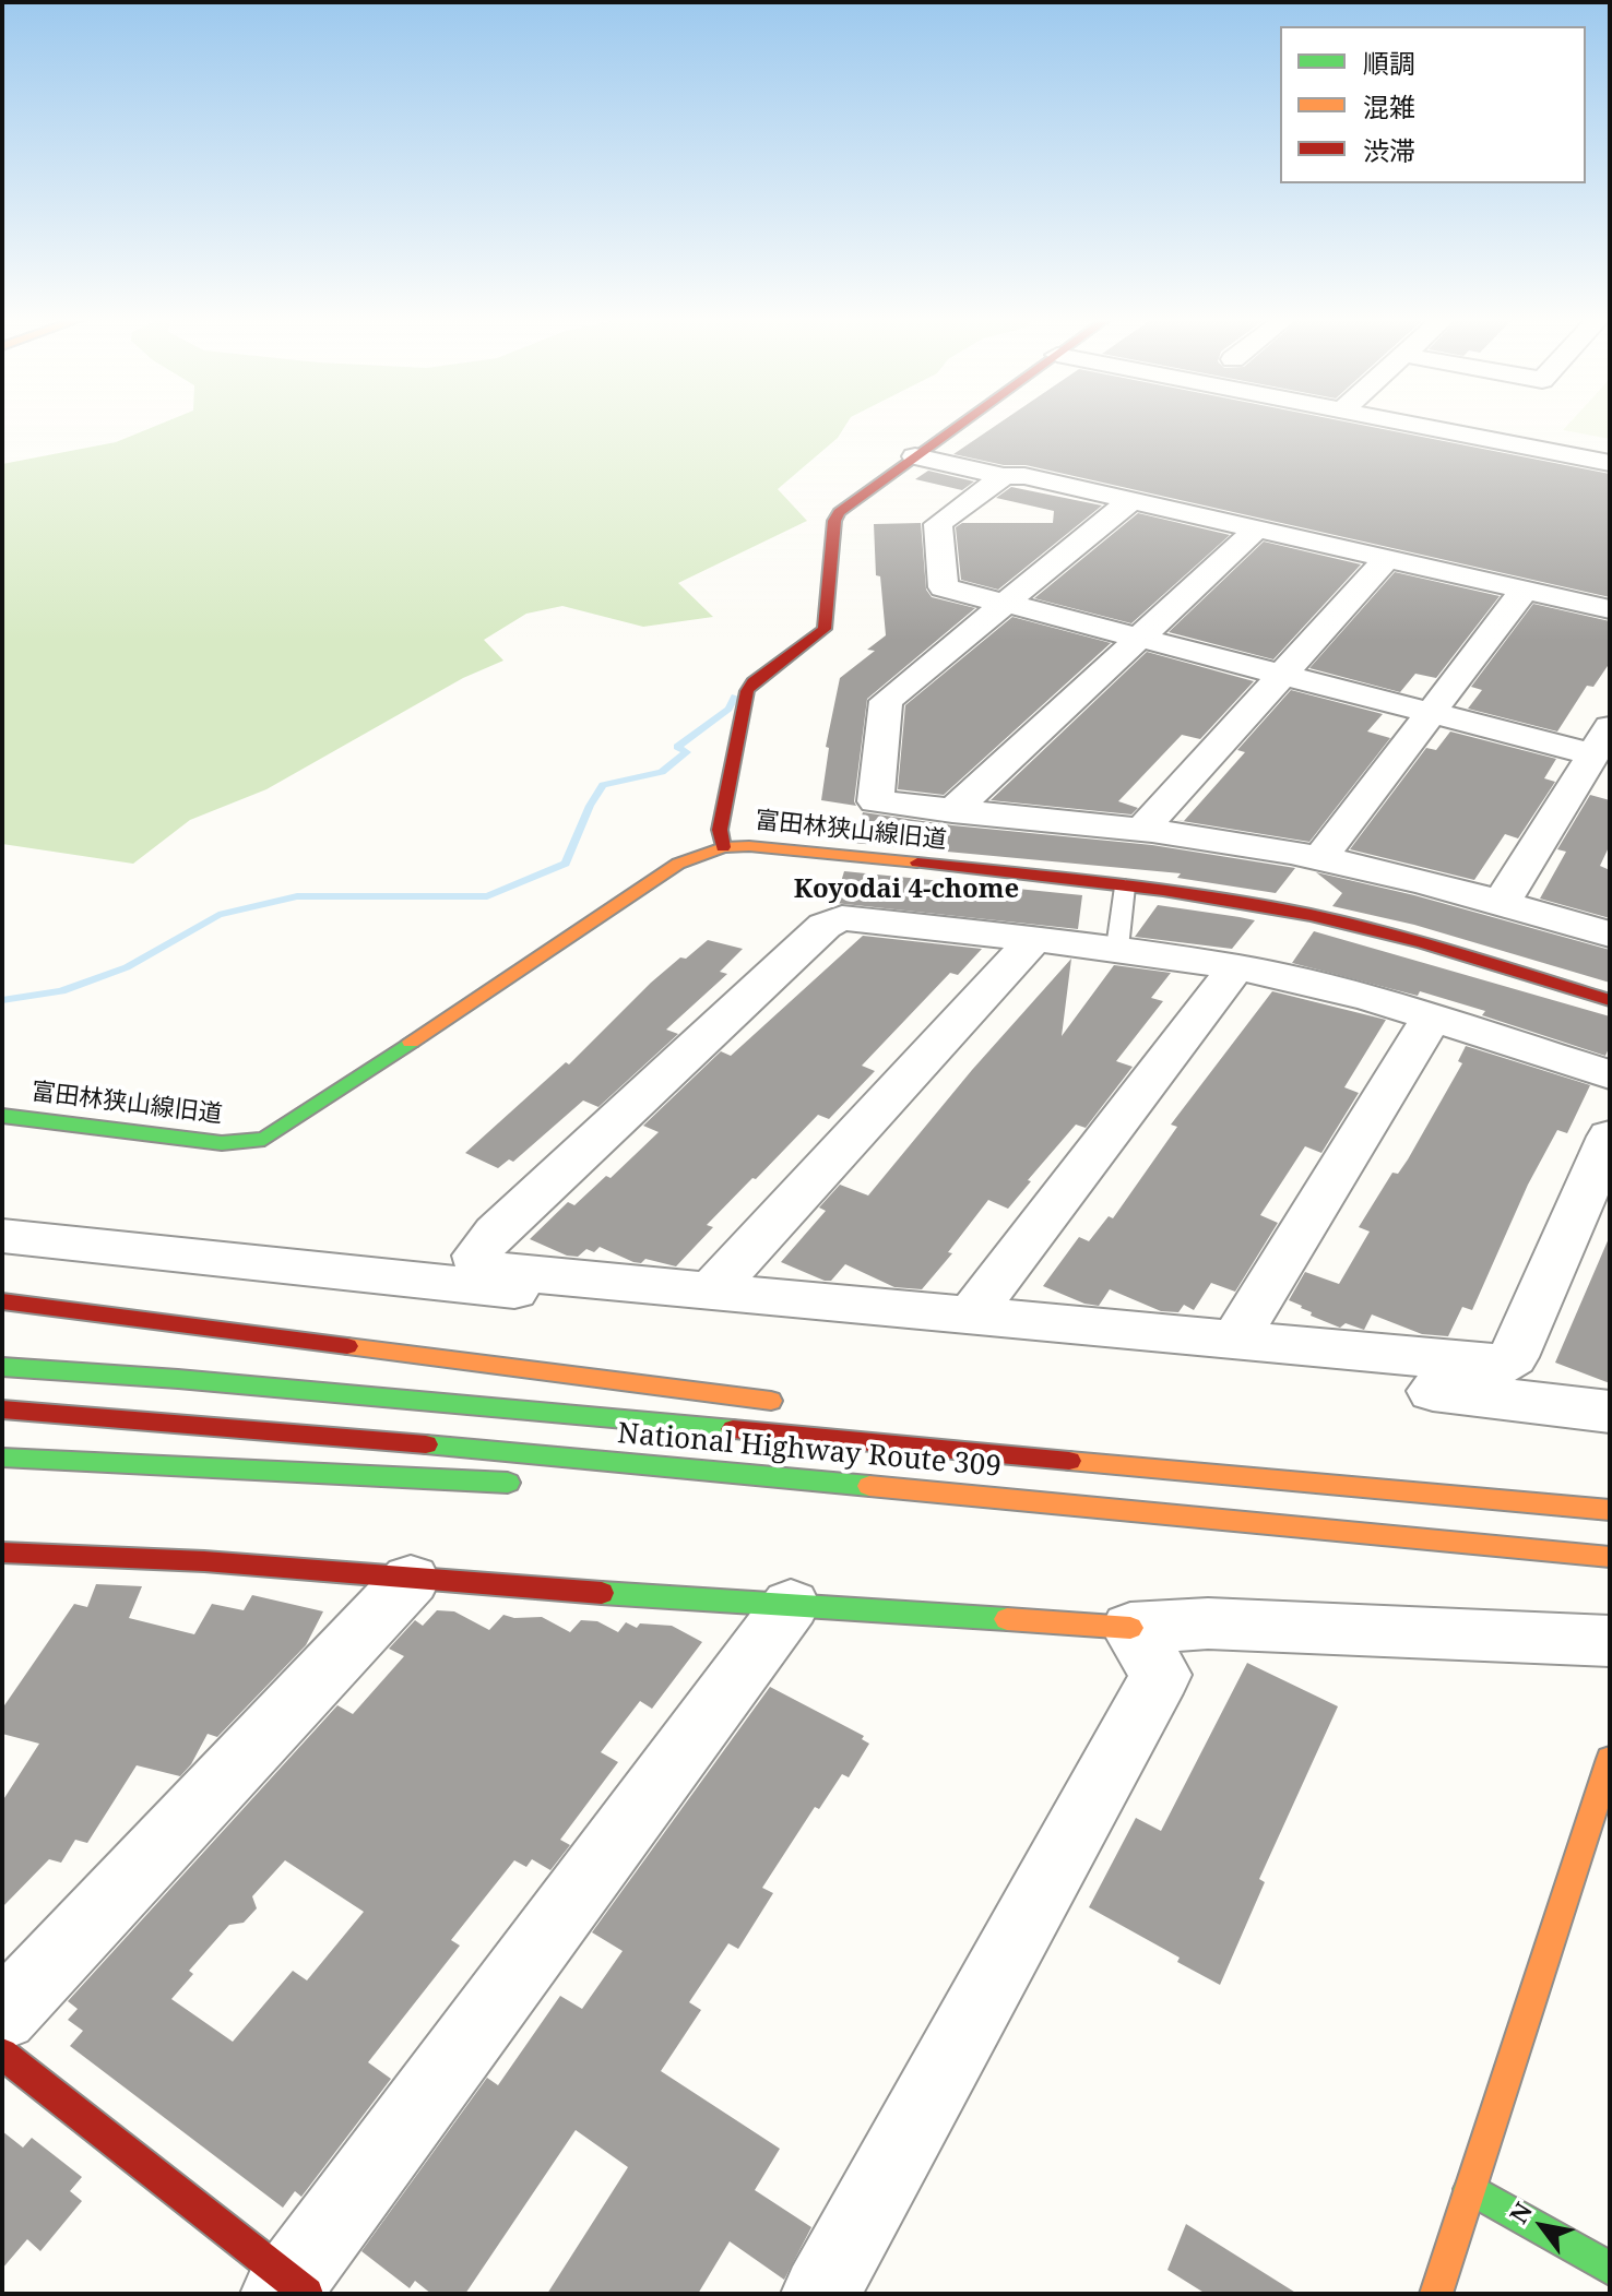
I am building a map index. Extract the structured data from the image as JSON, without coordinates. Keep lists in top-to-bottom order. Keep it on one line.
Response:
{"streets":{"main road":["富田林狭山線旧道","National Highway Route 309"]},"districts":["Koyodai 4-chome"],"legend":["順調","混雑","渋滞"],"north":"top left"}
